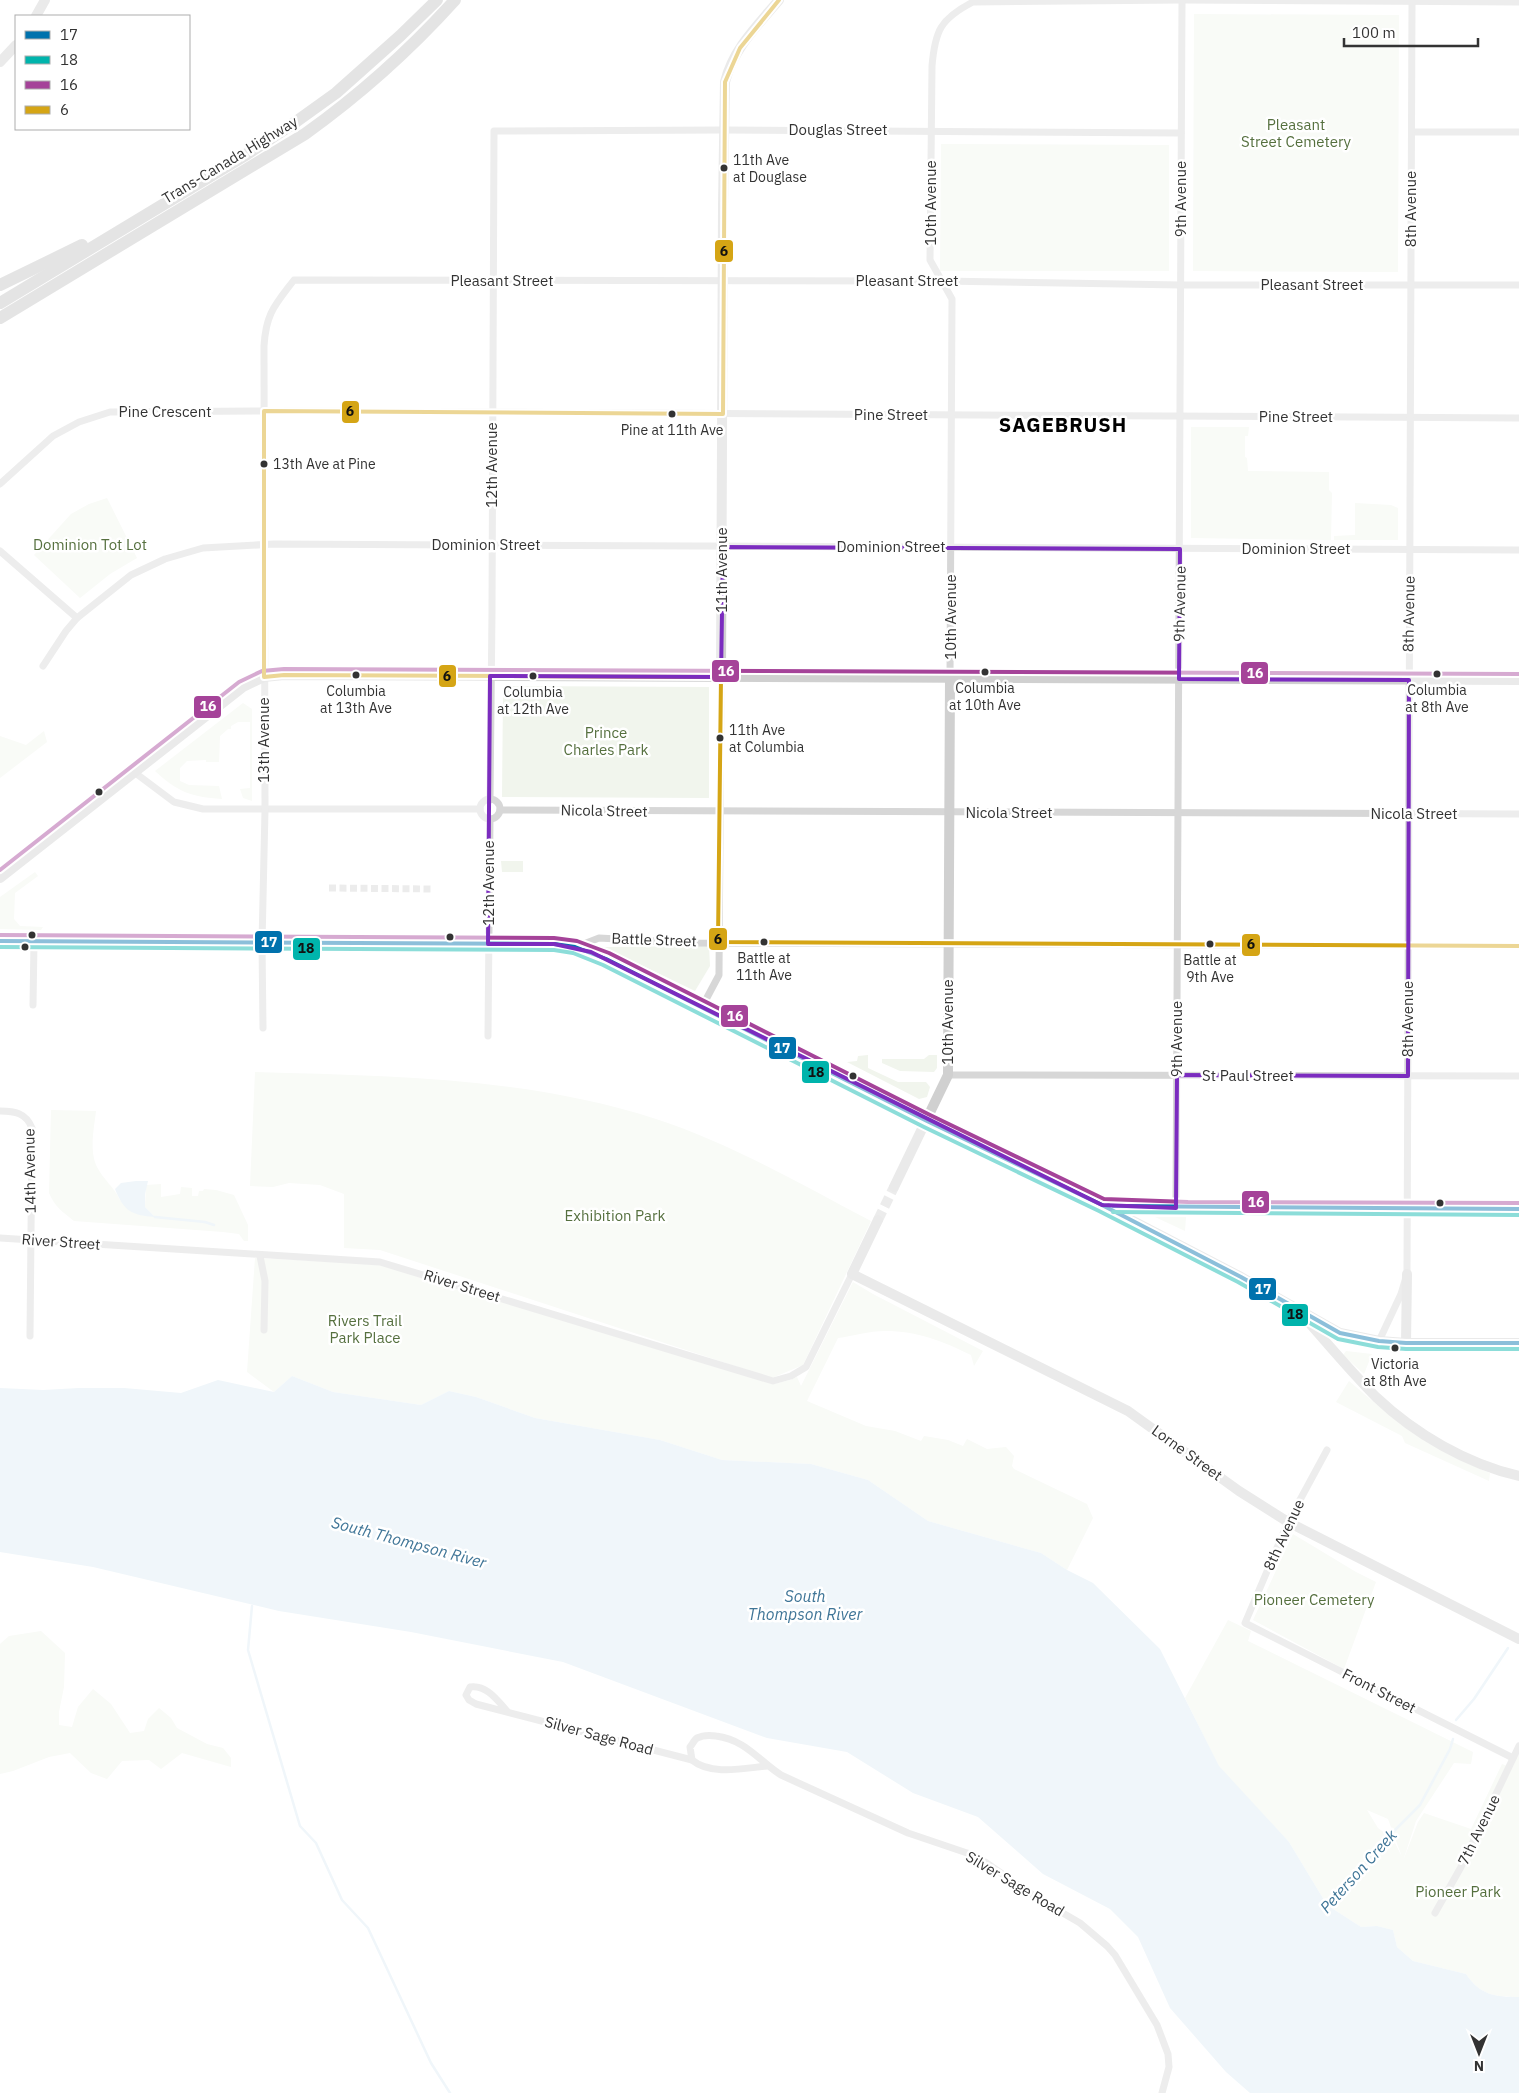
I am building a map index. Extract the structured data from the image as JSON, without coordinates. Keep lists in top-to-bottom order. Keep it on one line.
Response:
{"streets":{"highway":["Trans-Canada Highway"],"main road":["10th Avenue","11th Avenue","Battle Street","Lorne Street"],"street":["Douglas Street","9th Avenue","8th Avenue","Pleasant Street","Pine Crescent","Pine Street","12th Avenue","Dominion Street","13th Avenue","Nicola Street","St Paul Street","14th Avenue","River Street","Front Street","Silver Sage Road","7th Avenue"]},"crossings":[["Douglas Street","9th Avenue"],["Douglas Street","10th Avenue"],["Douglas Street","12th Avenue"],["Douglas Street","11th Avenue"],["9th Avenue","10th Avenue"],["9th Avenue","Pleasant Street"],["9th Avenue","Pine Street"],["9th Avenue","Dominion Street"],["9th Avenue","Nicola Street"],["9th Avenue","Battle Street"],["9th Avenue","St Paul Street"],["10th Avenue","8th Avenue"],["10th Avenue","Pleasant Street"],["10th Avenue","Pine Street"],["10th Avenue","Dominion Street"],["10th Avenue","Nicola Street"],["10th Avenue","Battle Street"],["10th Avenue","St Paul Street"],["8th Avenue","Pleasant Street"],["8th Avenue","Pine Street"],["8th Avenue","Dominion Street"],["8th Avenue","Nicola Street"],["8th Avenue","Battle Street"],["8th Avenue","St Paul Street"],["8th Avenue","Lorne Street"],["8th Avenue","Front Street"],["Pleasant Street","12th Avenue"],["Pleasant Street","11th Avenue"],["Pleasant Street","13th Avenue"],["Pine Crescent","Pine Street"],["Pine Crescent","13th Avenue"],["Pine Street","12th Avenue"],["Pine Street","11th Avenue"],["Pine Street","13th Avenue"],["12th Avenue","Dominion Street"],["12th Avenue","Nicola Street"],["12th Avenue","Battle Street"],["Dominion Street","11th Avenue"],["Dominion Street","13th Avenue"],["11th Avenue","Nicola Street"],["11th Avenue","Battle Street"],["13th Avenue","Battle Street"],["14th Avenue","River Street"],["River Street","Lorne Street"],["Front Street","7th Avenue"]],"districts":["SAGEBRUSH"],"water":["South Thompson River","Peterson Creek"],"parks":["Pleasant Street Cemetery","Dominion Tot Lot","Prince Charles Park","Exhibition Park","Rivers Trail Park Place","Pioneer Cemetery","Pioneer Park"],"places":["11th Ave at Douglase","Pine at 11th Ave","13th Ave at Pine","Columbia at 10th Ave","Columbia at 8th Ave","Columbia at 13th Ave","Columbia at 12th Ave","11th Ave at Columbia","Battle at 11th Ave","Battle at 9th Ave","Victoria at 8th Ave"],"lines":["transit line 6","transit line 16","transit line 17","transit line 18"],"legend":["17","18","16","6"],"scale_bar":"100 m","north":"bottom"}
